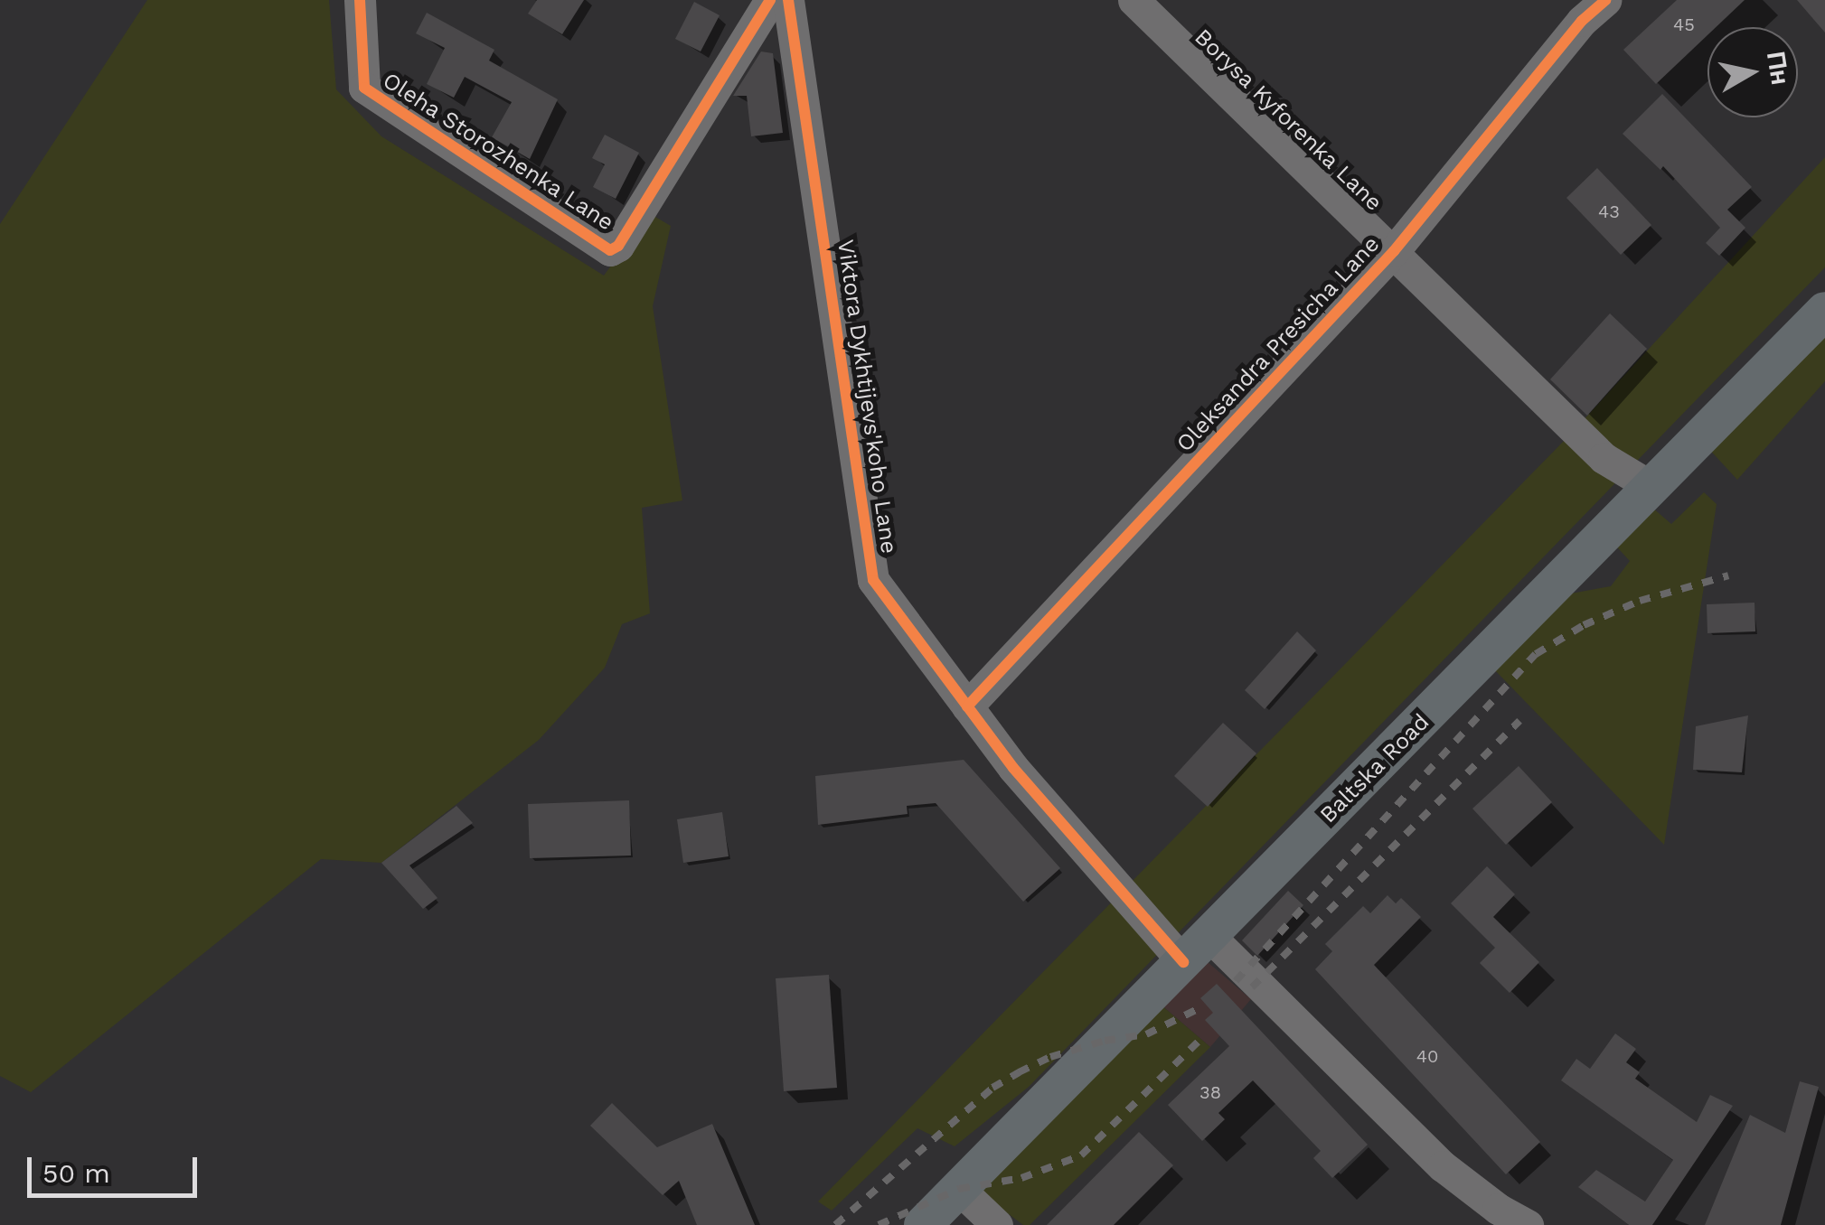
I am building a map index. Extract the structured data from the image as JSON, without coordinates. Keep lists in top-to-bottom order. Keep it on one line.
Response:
{"streets":{"main road":["Baltska Road"],"street":["Borysa Kyforenka Lane","Oleha Storozhenka Lane","Oleksandra Presicha Lane","Viktora Dykhtijevs'koho Lane"]},"crossings":[["Borysa Kyforenka Lane","Oleksandra Presicha Lane"],["Borysa Kyforenka Lane","Baltska Road"],["Oleksandra Presicha Lane","Viktora Dykhtijevs'koho Lane"],["Viktora Dykhtijevs'koho Lane","Baltska Road"]],"house_numbers":["45","43","40","38"],"scale_bar":"50 m","north":"right"}
